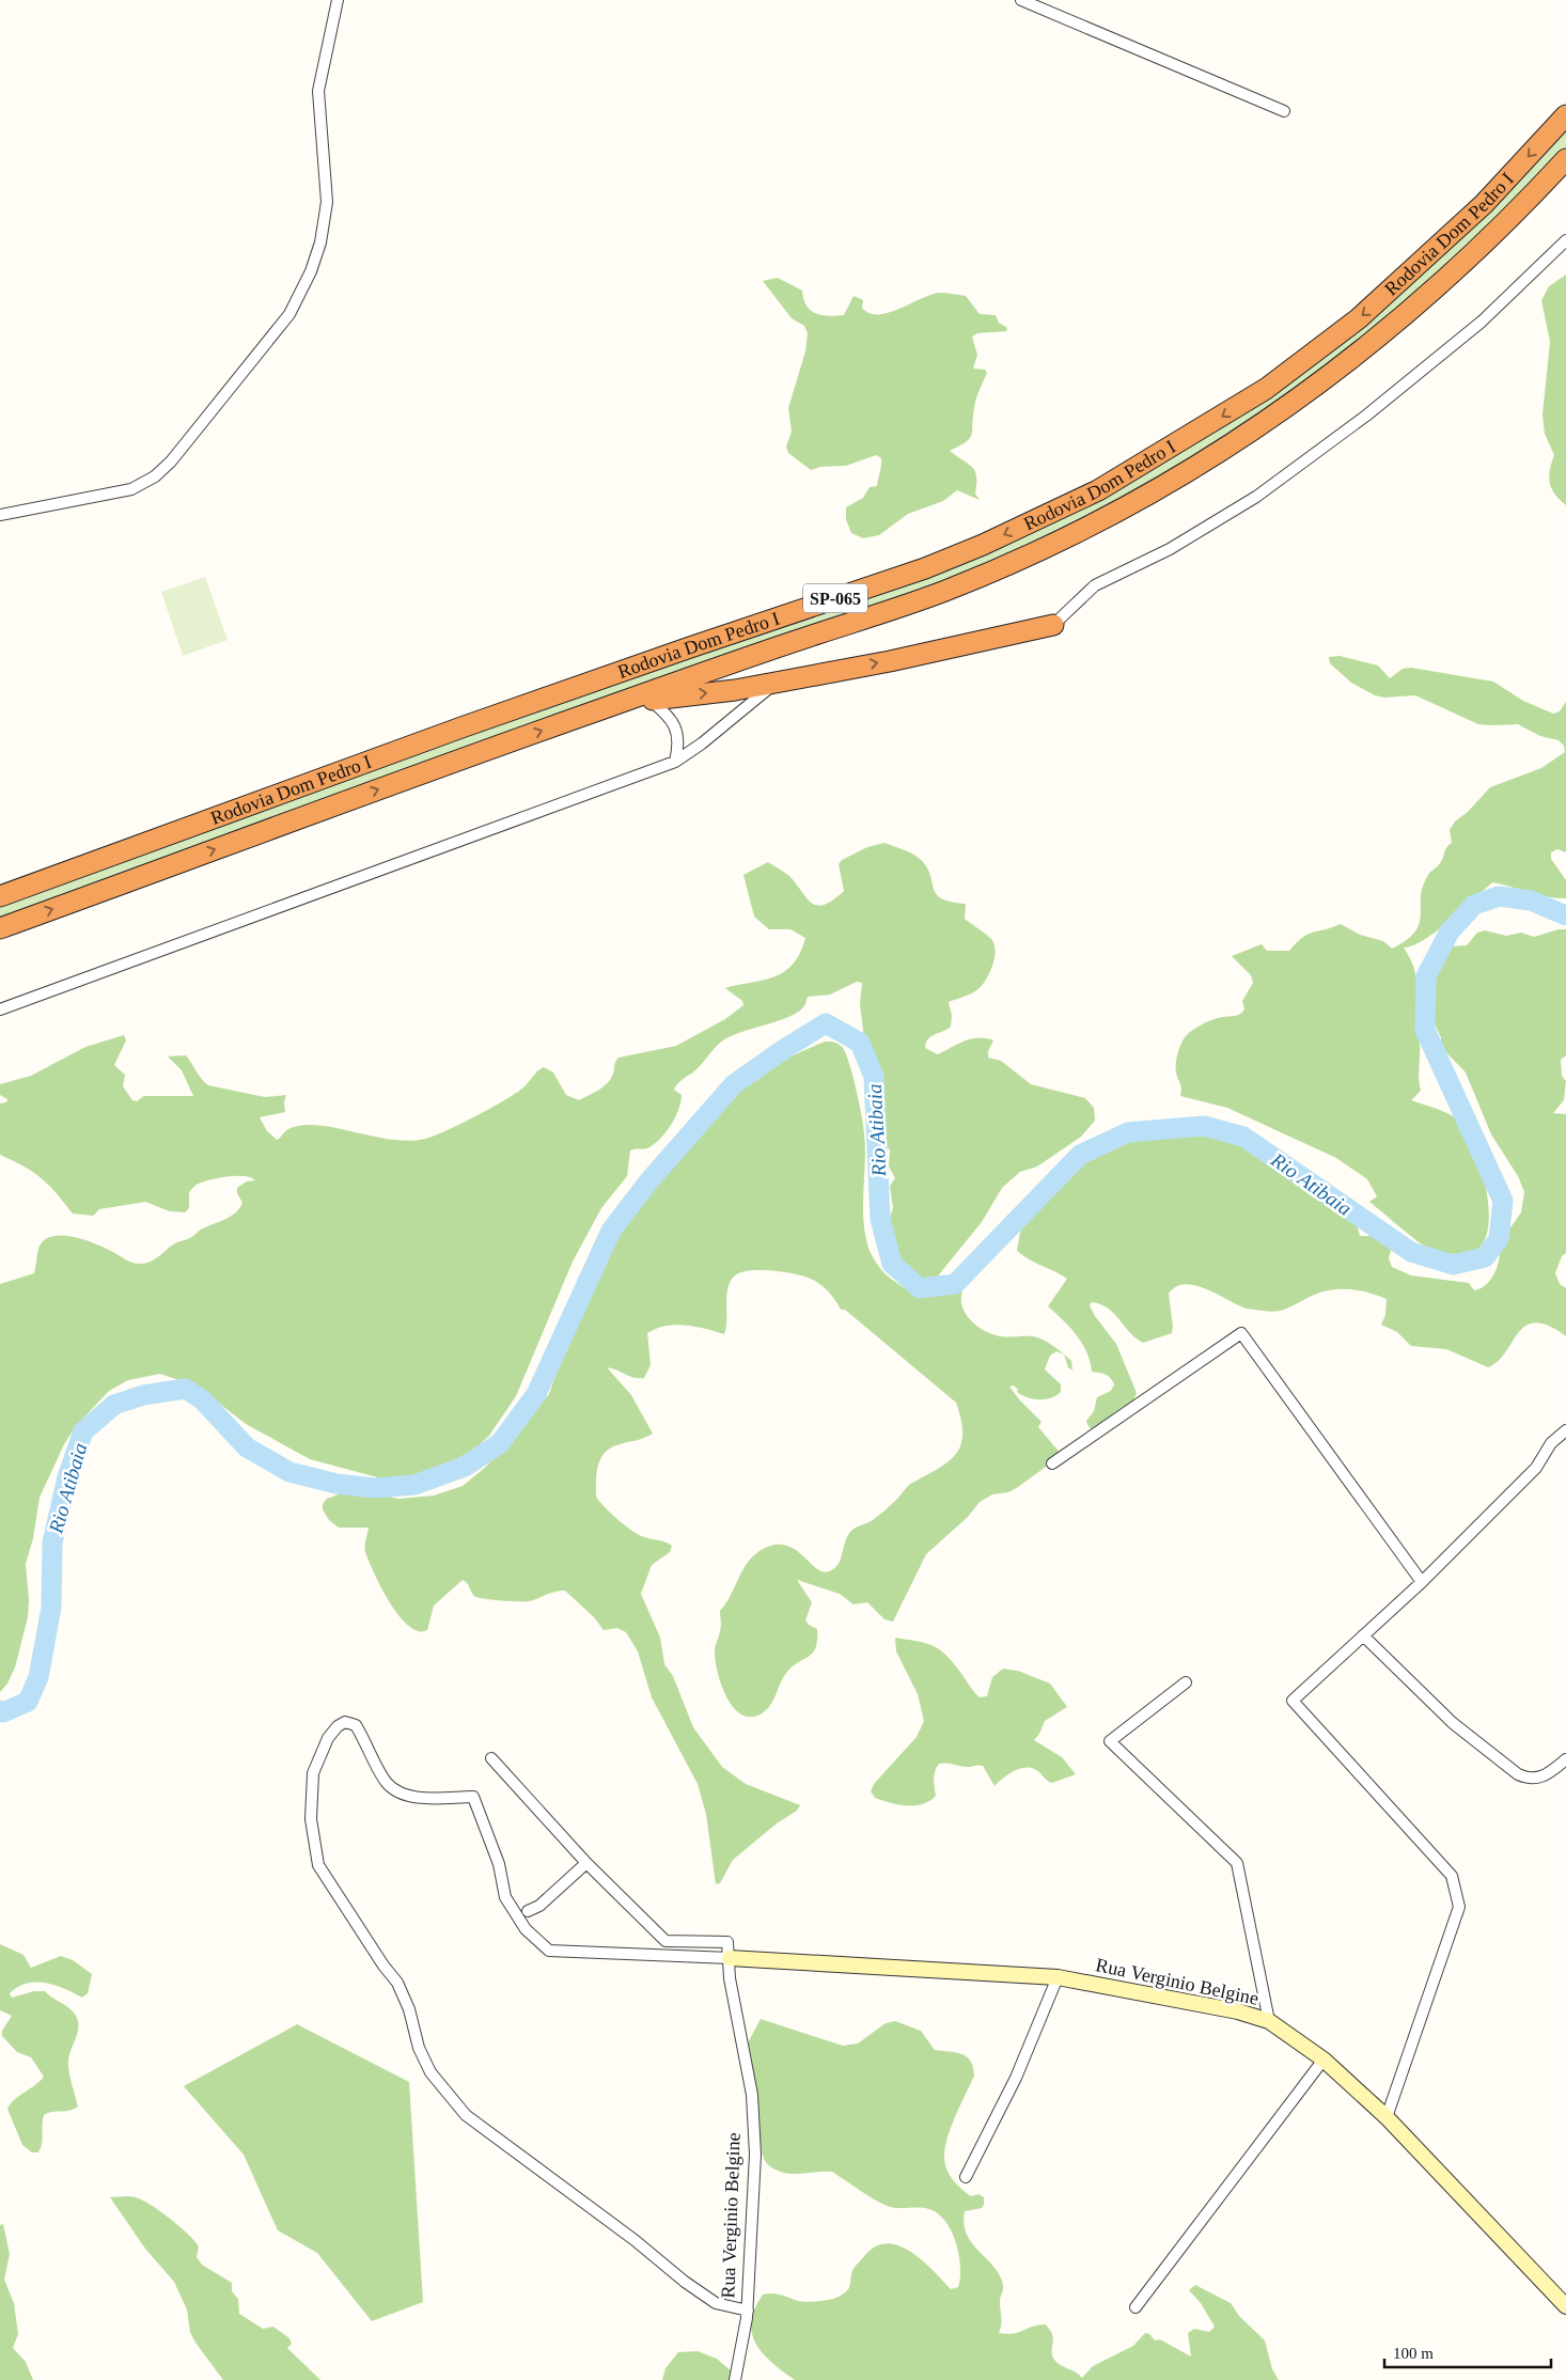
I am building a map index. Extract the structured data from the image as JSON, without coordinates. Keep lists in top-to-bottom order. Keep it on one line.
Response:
{"streets":{"highway":["Rodovia Dom Pedro I","SP-065"],"street":["Rua Verginio Belgine"]},"water":["Rio Atibaia"],"scale_bar":"100 m"}
